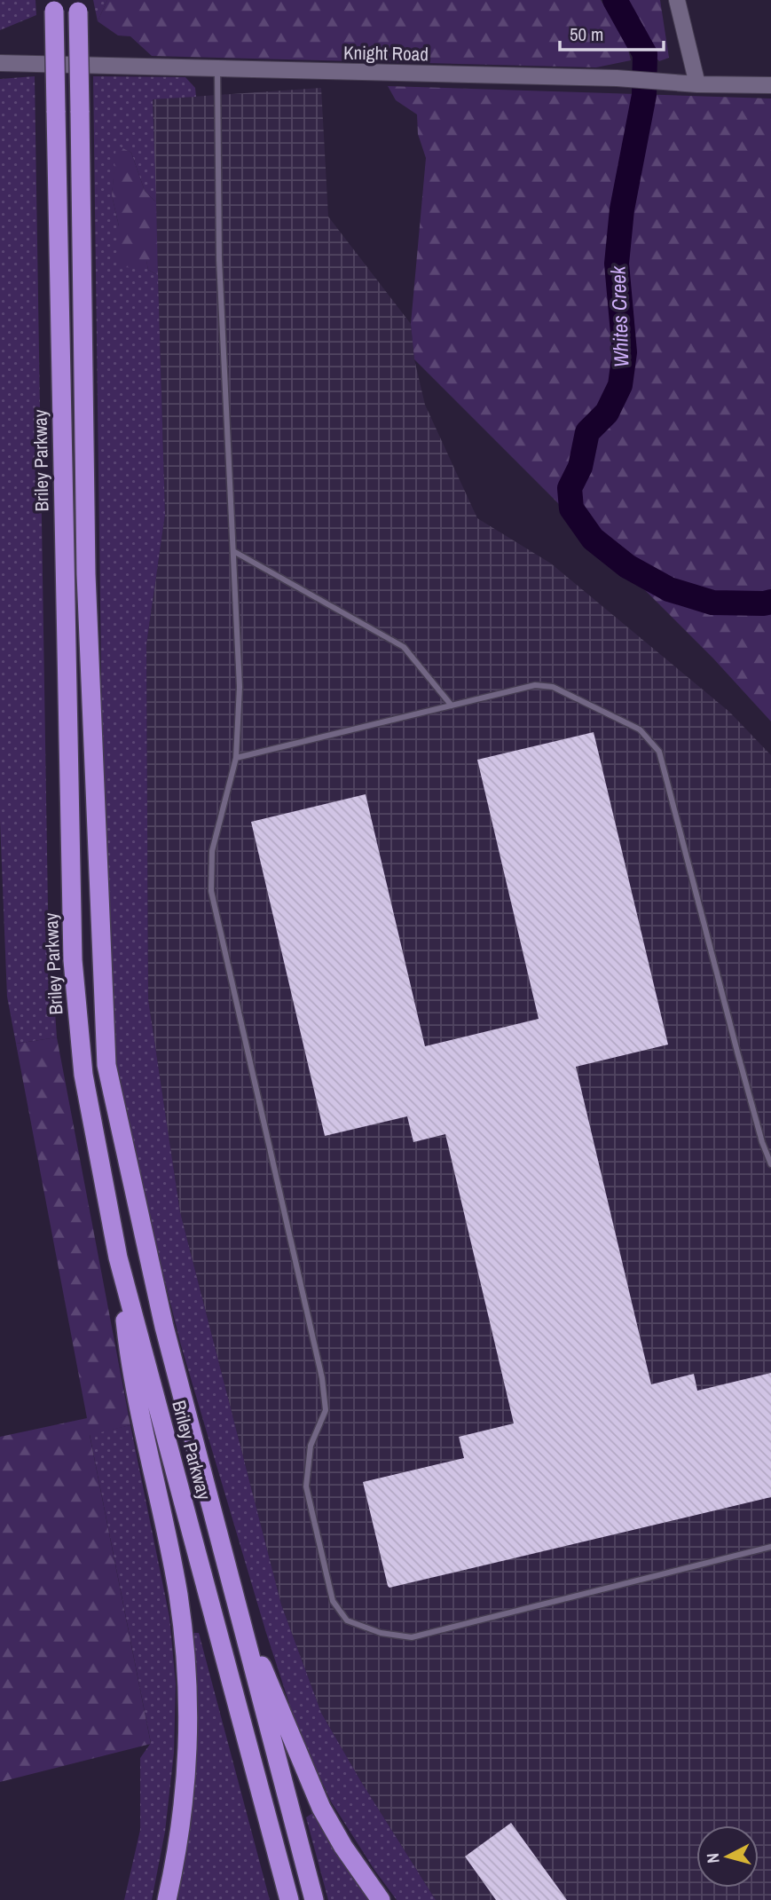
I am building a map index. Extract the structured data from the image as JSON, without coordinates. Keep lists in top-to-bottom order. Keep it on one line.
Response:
{"streets":{"highway":["Briley Parkway"],"street":["Knight Road"]},"water":["Whites Creek"],"scale_bar":"50 m","north":"left"}
